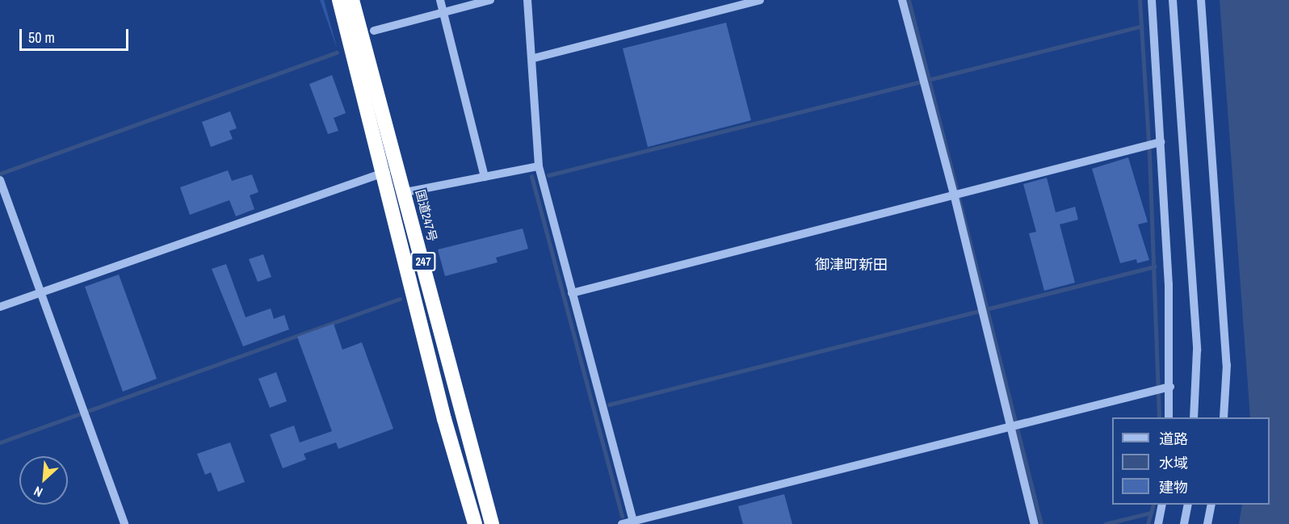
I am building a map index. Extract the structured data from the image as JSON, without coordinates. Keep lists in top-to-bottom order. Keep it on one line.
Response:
{"streets":{"highway":["国道247号","247"]},"districts":["御津町新田"],"legend":["道路","水域","建物"],"scale_bar":"50 m","north":"bottom left"}
